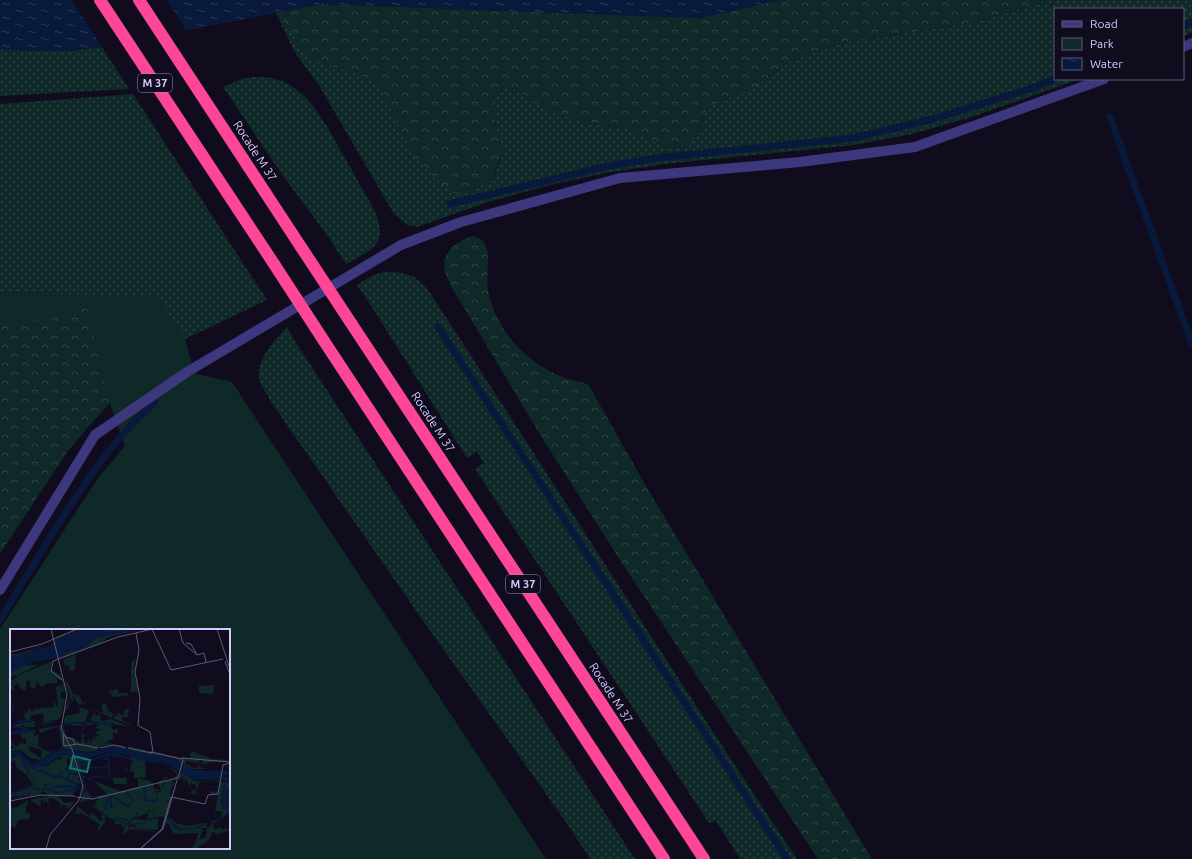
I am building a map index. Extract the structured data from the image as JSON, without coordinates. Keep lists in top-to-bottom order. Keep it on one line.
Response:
{"streets":{"highway":["M 37","Rocade M 37"]},"legend":["Road","Park","Water"]}
